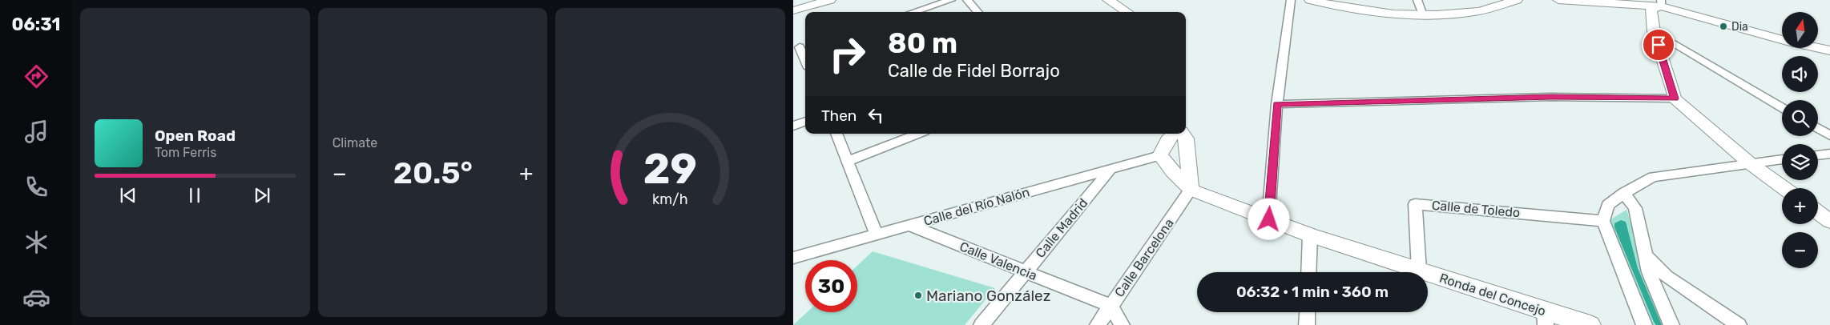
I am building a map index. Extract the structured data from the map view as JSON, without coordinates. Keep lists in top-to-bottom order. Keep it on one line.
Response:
{"streets":{"street":["Calle del Río Nalón","Calle de Toledo","Calle Madrid","Calle Barcelona","Calle Valencia","Ronda del Concejo"]},"crossings":[["Calle del Río Nalón","Calle Madrid"],["Calle del Río Nalón","Calle Valencia"],["Calle de Toledo","Ronda del Concejo"],["Calle Madrid","Calle Valencia"],["Calle Barcelona","Calle Valencia"],["Calle Barcelona","Ronda del Concejo"]],"places":["Dia","Mariano González"],"north":"top","page":{"tabs":"06:31","tile":"Climate","map_buttons":["+","−"],"turn":["80 m","Calle de Fidel Borrajo"],"then":"Then","song":["Open Road","Tom Ferris"],"heat":["−","20.5°","+"],"limit":"30","trip":"06:32 · 1 min · 360 m","gauge":["29","km/h"]}}
